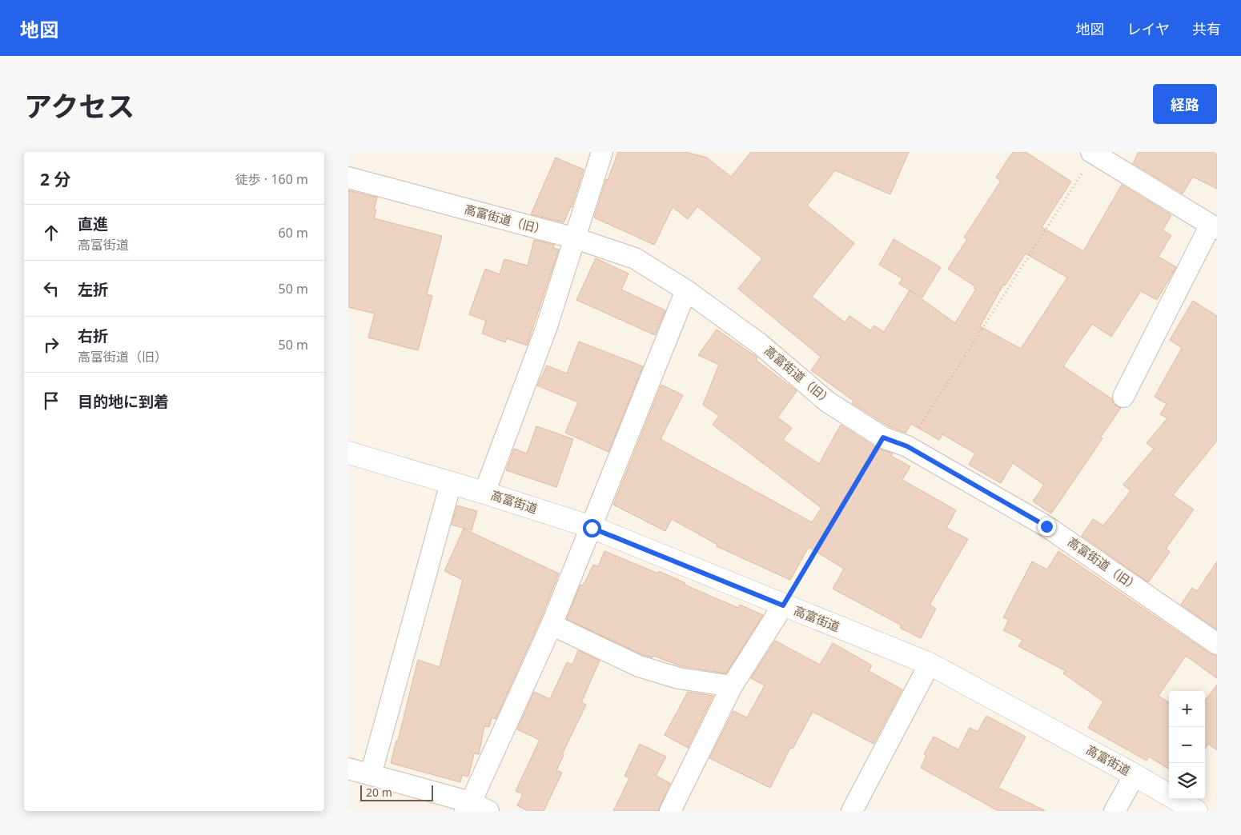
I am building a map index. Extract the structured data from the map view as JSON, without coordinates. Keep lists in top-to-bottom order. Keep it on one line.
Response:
{"streets":{"street":["高富街道（旧）","高富街道"]},"scale_bar":"20 m","page":{"header":"地図","nav":["地図","レイヤ","共有"],"title":"アクセス","buttons":"経路","heading":["2 分","徒歩 · 160 m"],"list":[["直進","高富街道","60 m"],["左折","50 m"],["右折","高富街道（旧）","50 m"],"目的地に到着"],"map_buttons":["+","−"],"scale":"20 m"}}
